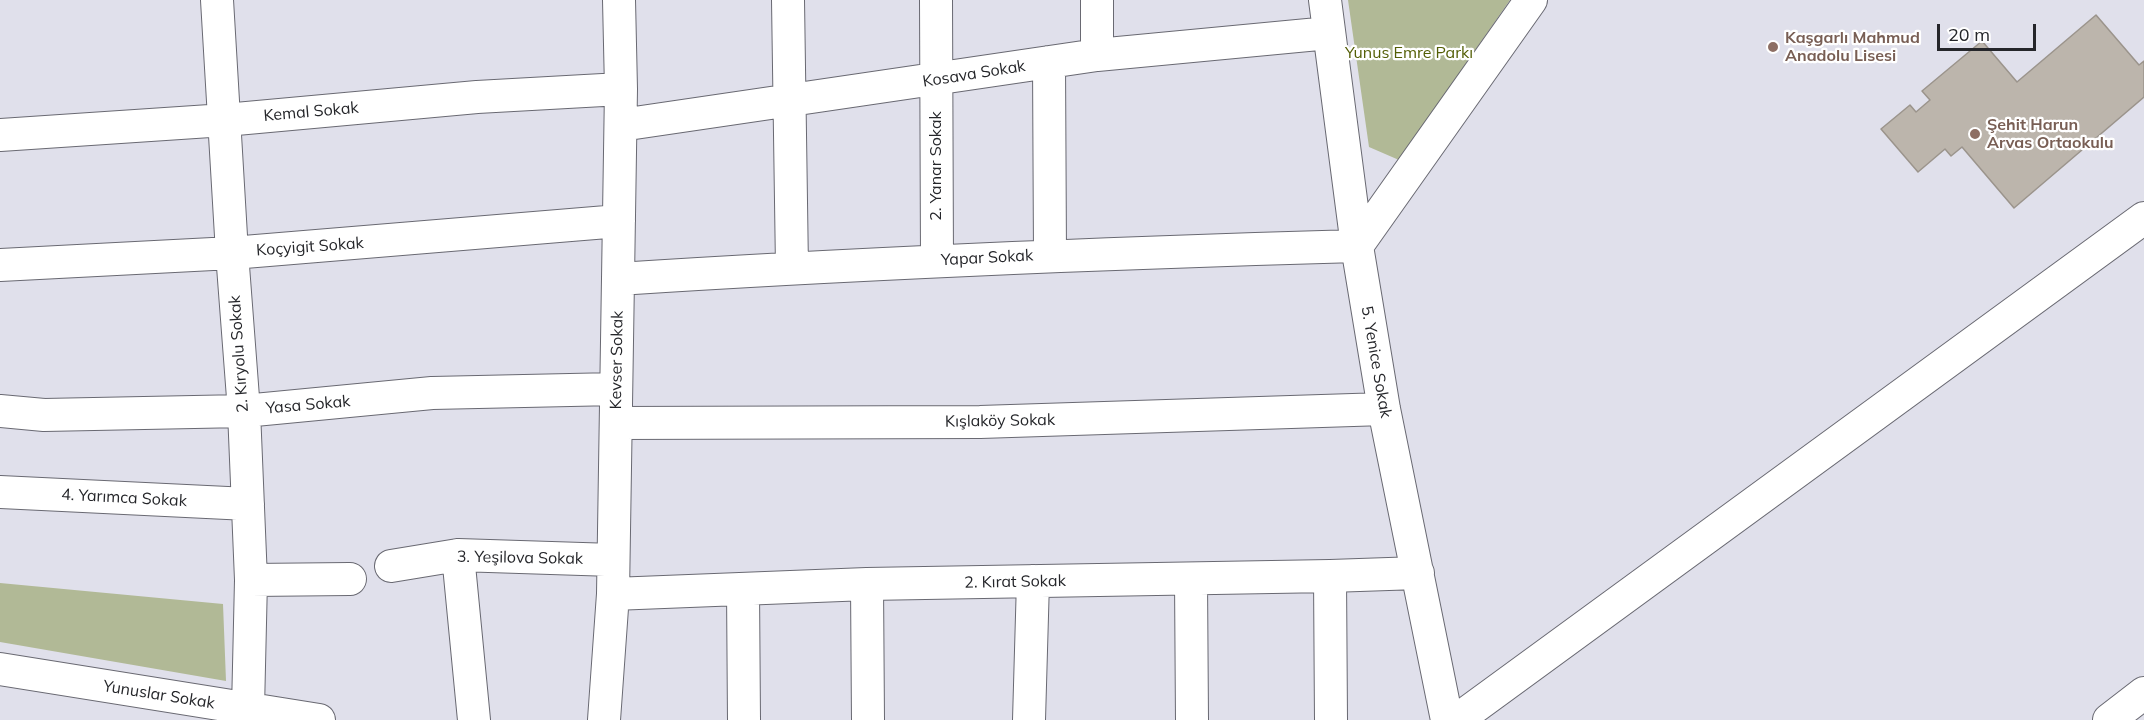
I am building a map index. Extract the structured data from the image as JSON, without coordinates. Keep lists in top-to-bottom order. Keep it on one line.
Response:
{"streets":{"street":["Kosava Sokak","Kemal Sokak","2. Yanar Sokak","Koçyigit Sokak","Yapar Sokak","2. Kıryolu Sokak","Kevser Sokak","5. Yenice Sokak","Yasa Sokak","Kışlaköy Sokak","4. Yarımca Sokak","3. Yeşilova Sokak","2. Kırat Sokak","Yunuslar Sokak"]},"crossings":[["Kosava Sokak","2. Yanar Sokak"],["Kosava Sokak","Kevser Sokak"],["Kosava Sokak","5. Yenice Sokak"],["Kemal Sokak","2. Kıryolu Sokak"],["Kemal Sokak","Kevser Sokak"],["2. Yanar Sokak","Yapar Sokak"],["Koçyigit Sokak","2. Kıryolu Sokak"],["Koçyigit Sokak","Kevser Sokak"],["Yapar Sokak","Kevser Sokak"],["Yapar Sokak","5. Yenice Sokak"],["2. Kıryolu Sokak","Yasa Sokak"],["2. Kıryolu Sokak","4. Yarımca Sokak"],["2. Kıryolu Sokak","Yunuslar Sokak"],["Kevser Sokak","Yasa Sokak"],["Kevser Sokak","Kışlaköy Sokak"],["Kevser Sokak","3. Yeşilova Sokak"],["Kevser Sokak","2. Kırat Sokak"],["5. Yenice Sokak","Kışlaköy Sokak"],["5. Yenice Sokak","2. Kırat Sokak"]],"parks":["Yunus Emre Parkı"],"places":["Kaşgarlı Mahmud Anadolu Lisesi","Şehit Harun Arvas Ortaokulu"],"scale_bar":"20 m"}
